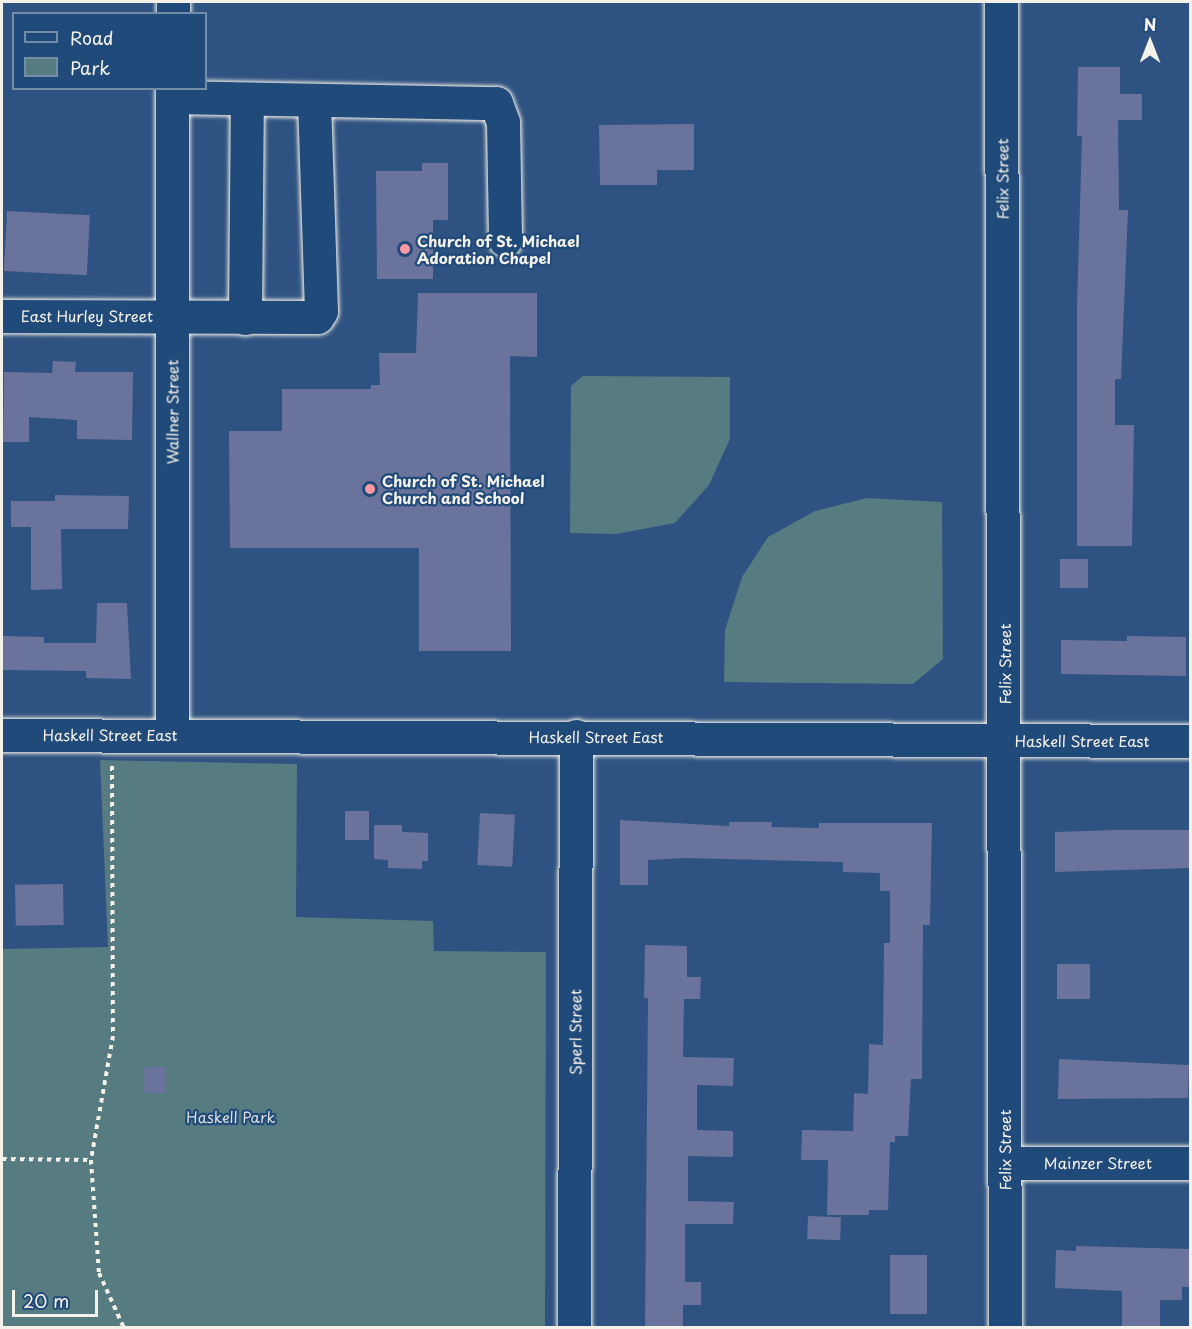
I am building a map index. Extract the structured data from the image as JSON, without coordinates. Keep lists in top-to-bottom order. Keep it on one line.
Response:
{"streets":{"street":["Felix Street","East Hurley Street","Wallner Street","Haskell Street East","Sperl Street","Mainzer Street"]},"crossings":[["Felix Street","Haskell Street East"],["Felix Street","Mainzer Street"],["East Hurley Street","Wallner Street"],["Wallner Street","Haskell Street East"],["Haskell Street East","Sperl Street"]],"parks":["Haskell Park"],"places":["Church of St. Michael Adoration Chapel","Church of St. Michael Church and School"],"legend":["Road","Park"],"scale_bar":"20 m","north":"top"}
